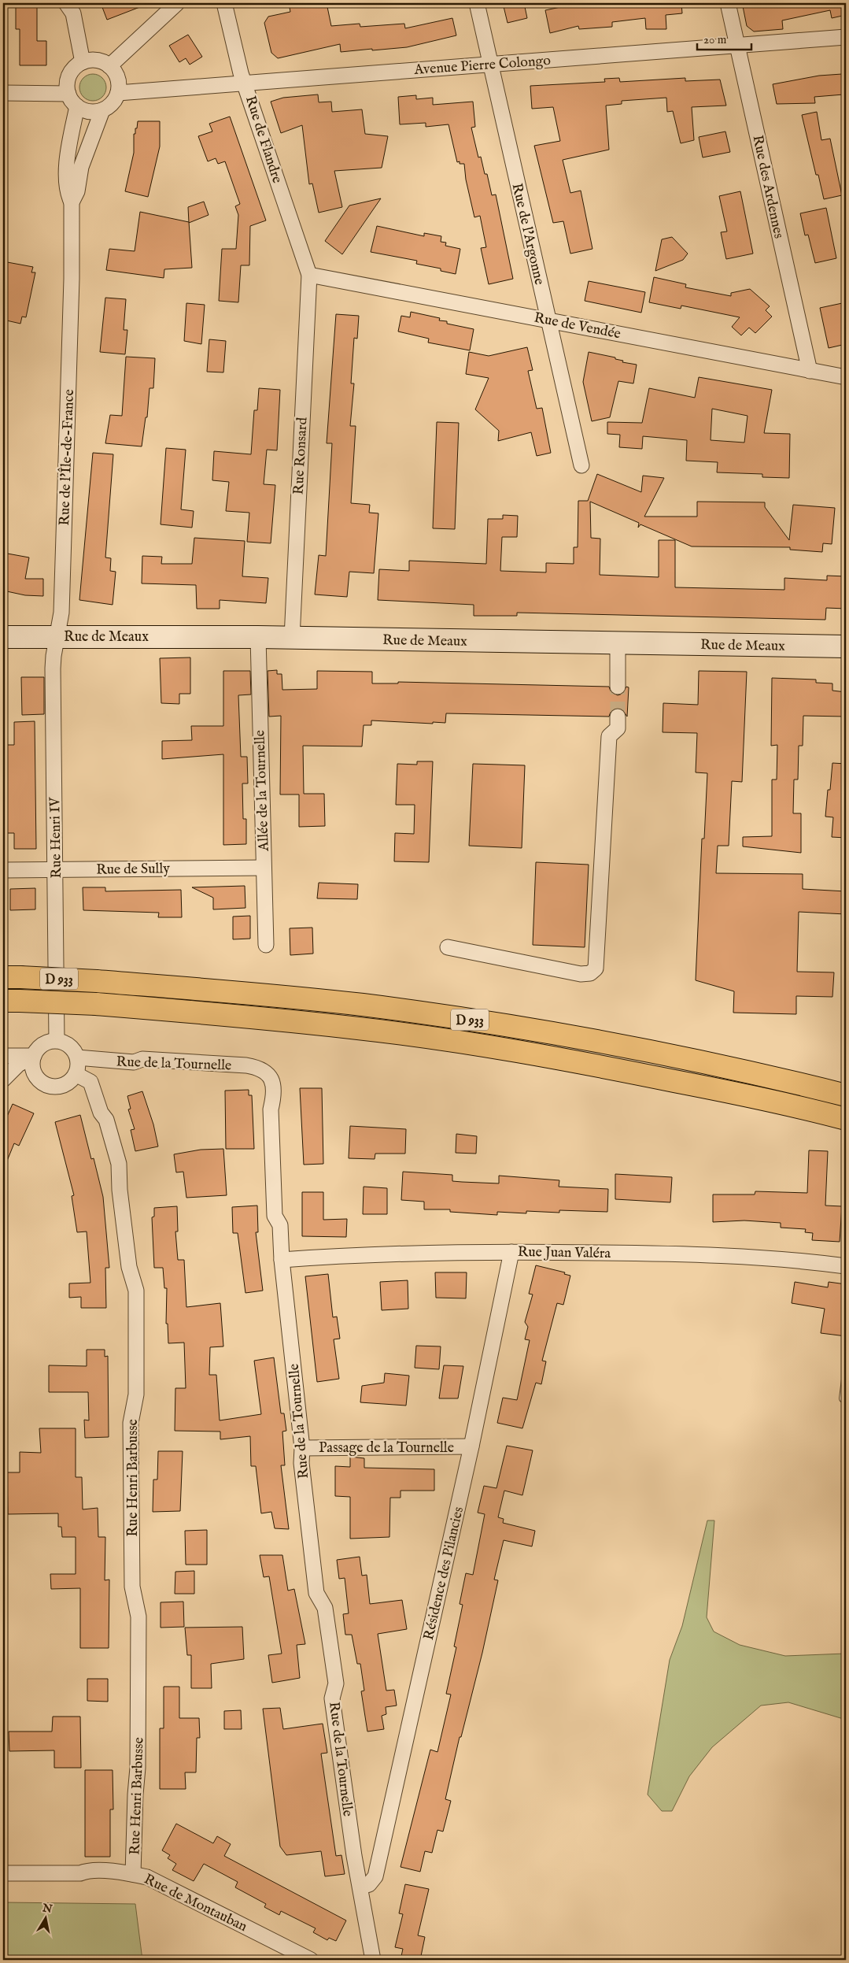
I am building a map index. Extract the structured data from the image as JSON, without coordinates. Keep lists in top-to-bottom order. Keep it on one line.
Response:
{"streets":{"highway":["D 933"],"main road":["Rue de Meaux"],"street":["Avenue Pierre Colongo","Rue de Flandre","Rue des Ardennes","Rue de l'Argonne","Rue de Vendée","Rue Ronsard","Rue de l'Île-de-France","Allée de la Tournelle","Rue Henri IV","Rue de Sully","Rue de la Tournelle","Rue Juan Valéra","Passage de la Tournelle","Rue Henri Barbusse","Résidence des Pilancies","Rue de Montauban"]},"crossings":[["Avenue Pierre Colongo","Rue de Flandre"],["Avenue Pierre Colongo","Rue des Ardennes"],["Avenue Pierre Colongo","Rue de l'Argonne"],["Rue de Flandre","Rue de Vendée"],["Rue de Flandre","Rue Ronsard"],["Rue des Ardennes","Rue de Vendée"],["Rue de l'Argonne","Rue de Vendée"],["Rue de Vendée","Rue Ronsard"],["Rue Ronsard","Rue de Meaux"],["Rue de l'Île-de-France","Rue de Meaux"],["Rue de l'Île-de-France","Rue Henri IV"],["Rue de Meaux","Allée de la Tournelle"],["Rue de Meaux","Rue Henri IV"],["Allée de la Tournelle","Rue de Sully"],["Rue Henri IV","Rue de Sully"],["Rue Henri IV","Rue de la Tournelle"],["Rue Henri IV","Rue Henri Barbusse"],["Rue de la Tournelle","Rue Juan Valéra"],["Rue de la Tournelle","Passage de la Tournelle"],["Rue de la Tournelle","Rue Henri Barbusse"],["Rue de la Tournelle","Résidence des Pilancies"],["Rue Juan Valéra","Résidence des Pilancies"],["Passage de la Tournelle","Résidence des Pilancies"],["Rue Henri Barbusse","Rue de Montauban"]],"scale_bar":"20 m","north":"top"}
